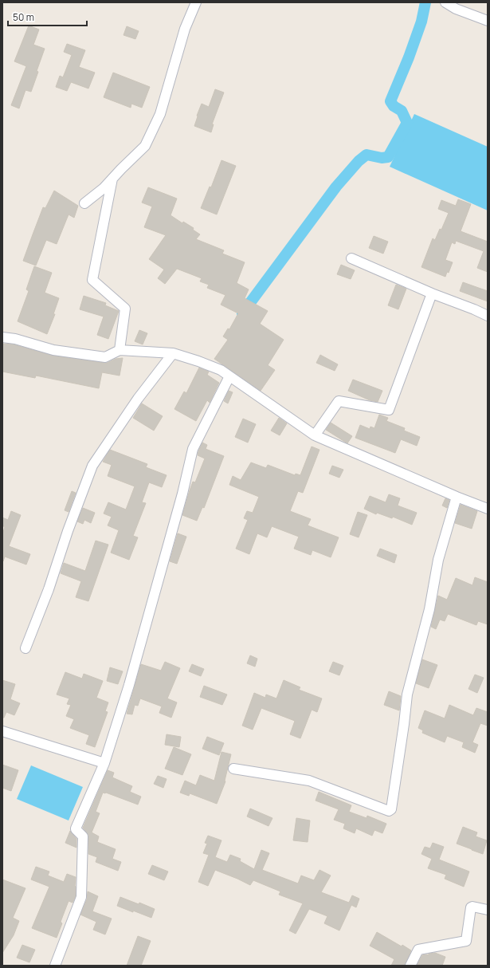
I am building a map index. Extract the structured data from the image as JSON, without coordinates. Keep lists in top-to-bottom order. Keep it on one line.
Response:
{"scale_bar":"50 m"}
